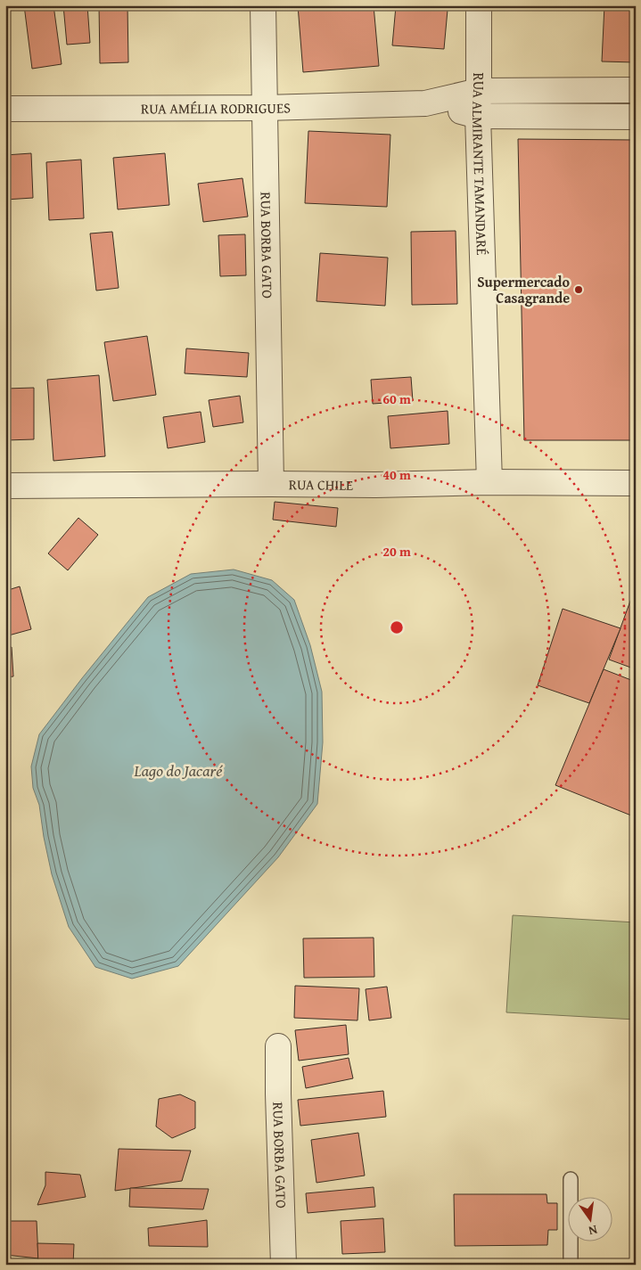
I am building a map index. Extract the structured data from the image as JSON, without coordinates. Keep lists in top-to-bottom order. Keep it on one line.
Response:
{"streets":{"street":["RUA AMÉLIA RODRIGUES","RUA ALMIRANTE TAMANDARÉ","RUA BORBA GATO","RUA CHILE"]},"crossings":[["RUA AMÉLIA RODRIGUES","RUA ALMIRANTE TAMANDARÉ"],["RUA AMÉLIA RODRIGUES","RUA BORBA GATO"],["RUA ALMIRANTE TAMANDARÉ","RUA CHILE"],["RUA BORBA GATO","RUA CHILE"]],"water":["Lago do Jacaré"],"places":["Supermercado Casagrande"],"north":"bottom","rings":["60 m","40 m","20 m"]}
